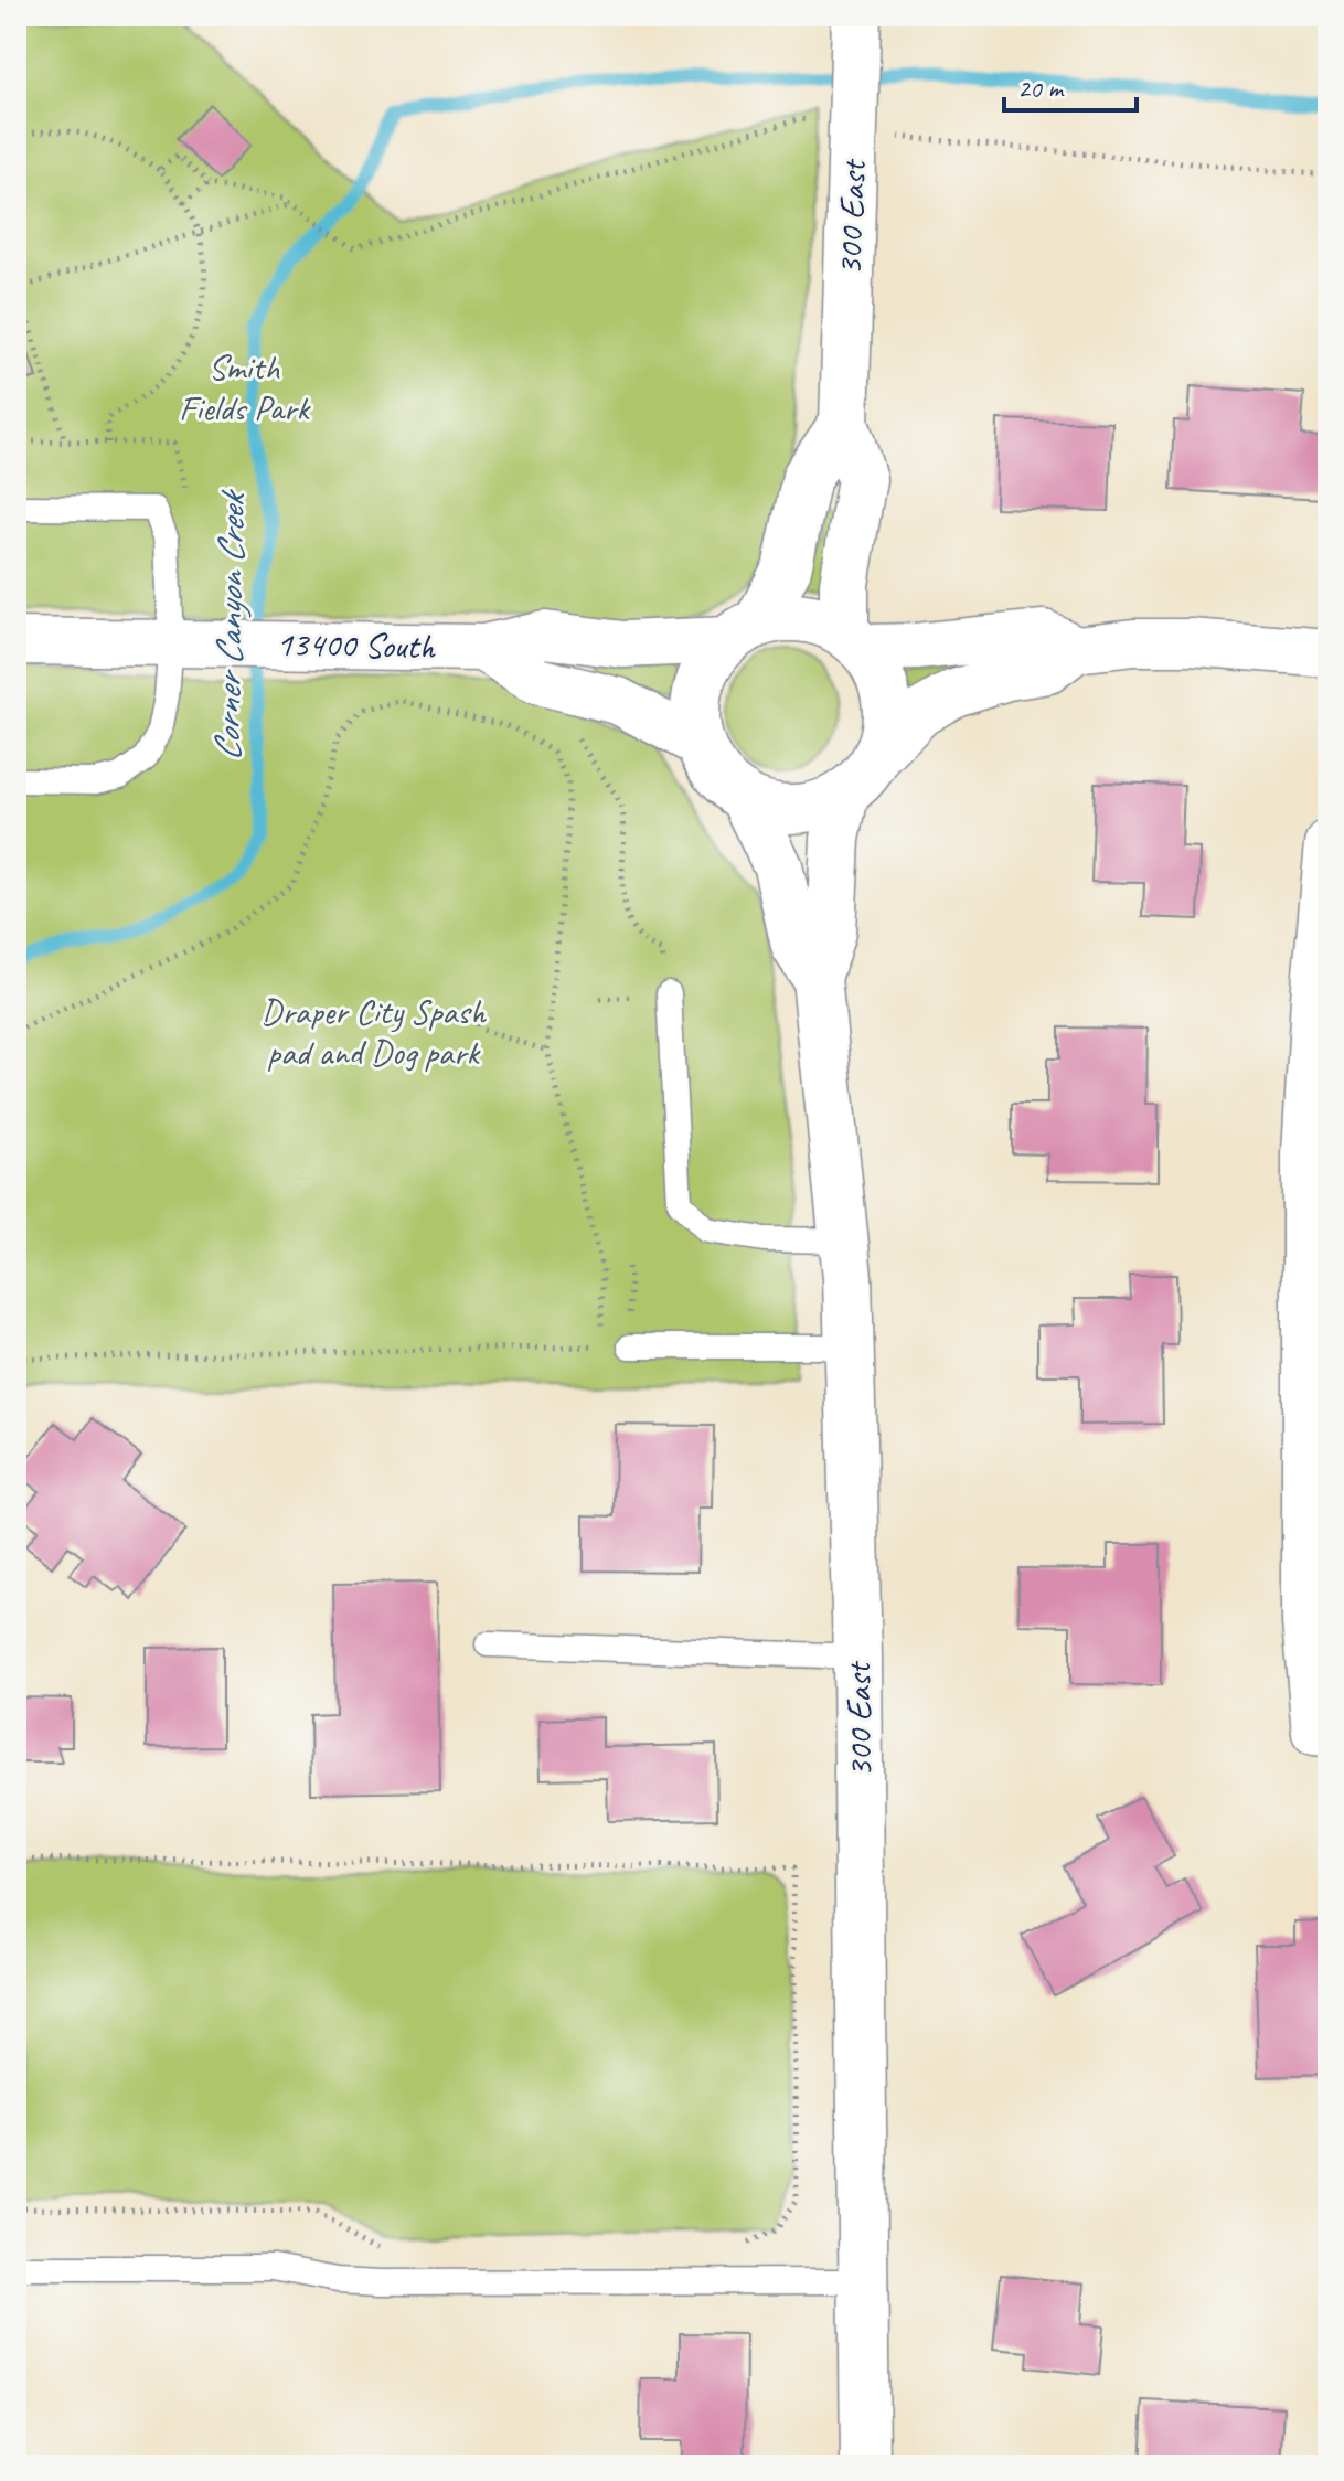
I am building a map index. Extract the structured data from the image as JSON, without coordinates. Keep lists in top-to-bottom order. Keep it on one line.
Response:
{"streets":{"main road":["300 East"],"street":["13400 South"]},"crossings":[["300 East","13400 South"]],"water":["Corner Canyon Creek"],"parks":["Smith Fields Park","Draper City Spash pad and Dog park"],"scale_bar":"20 m"}
